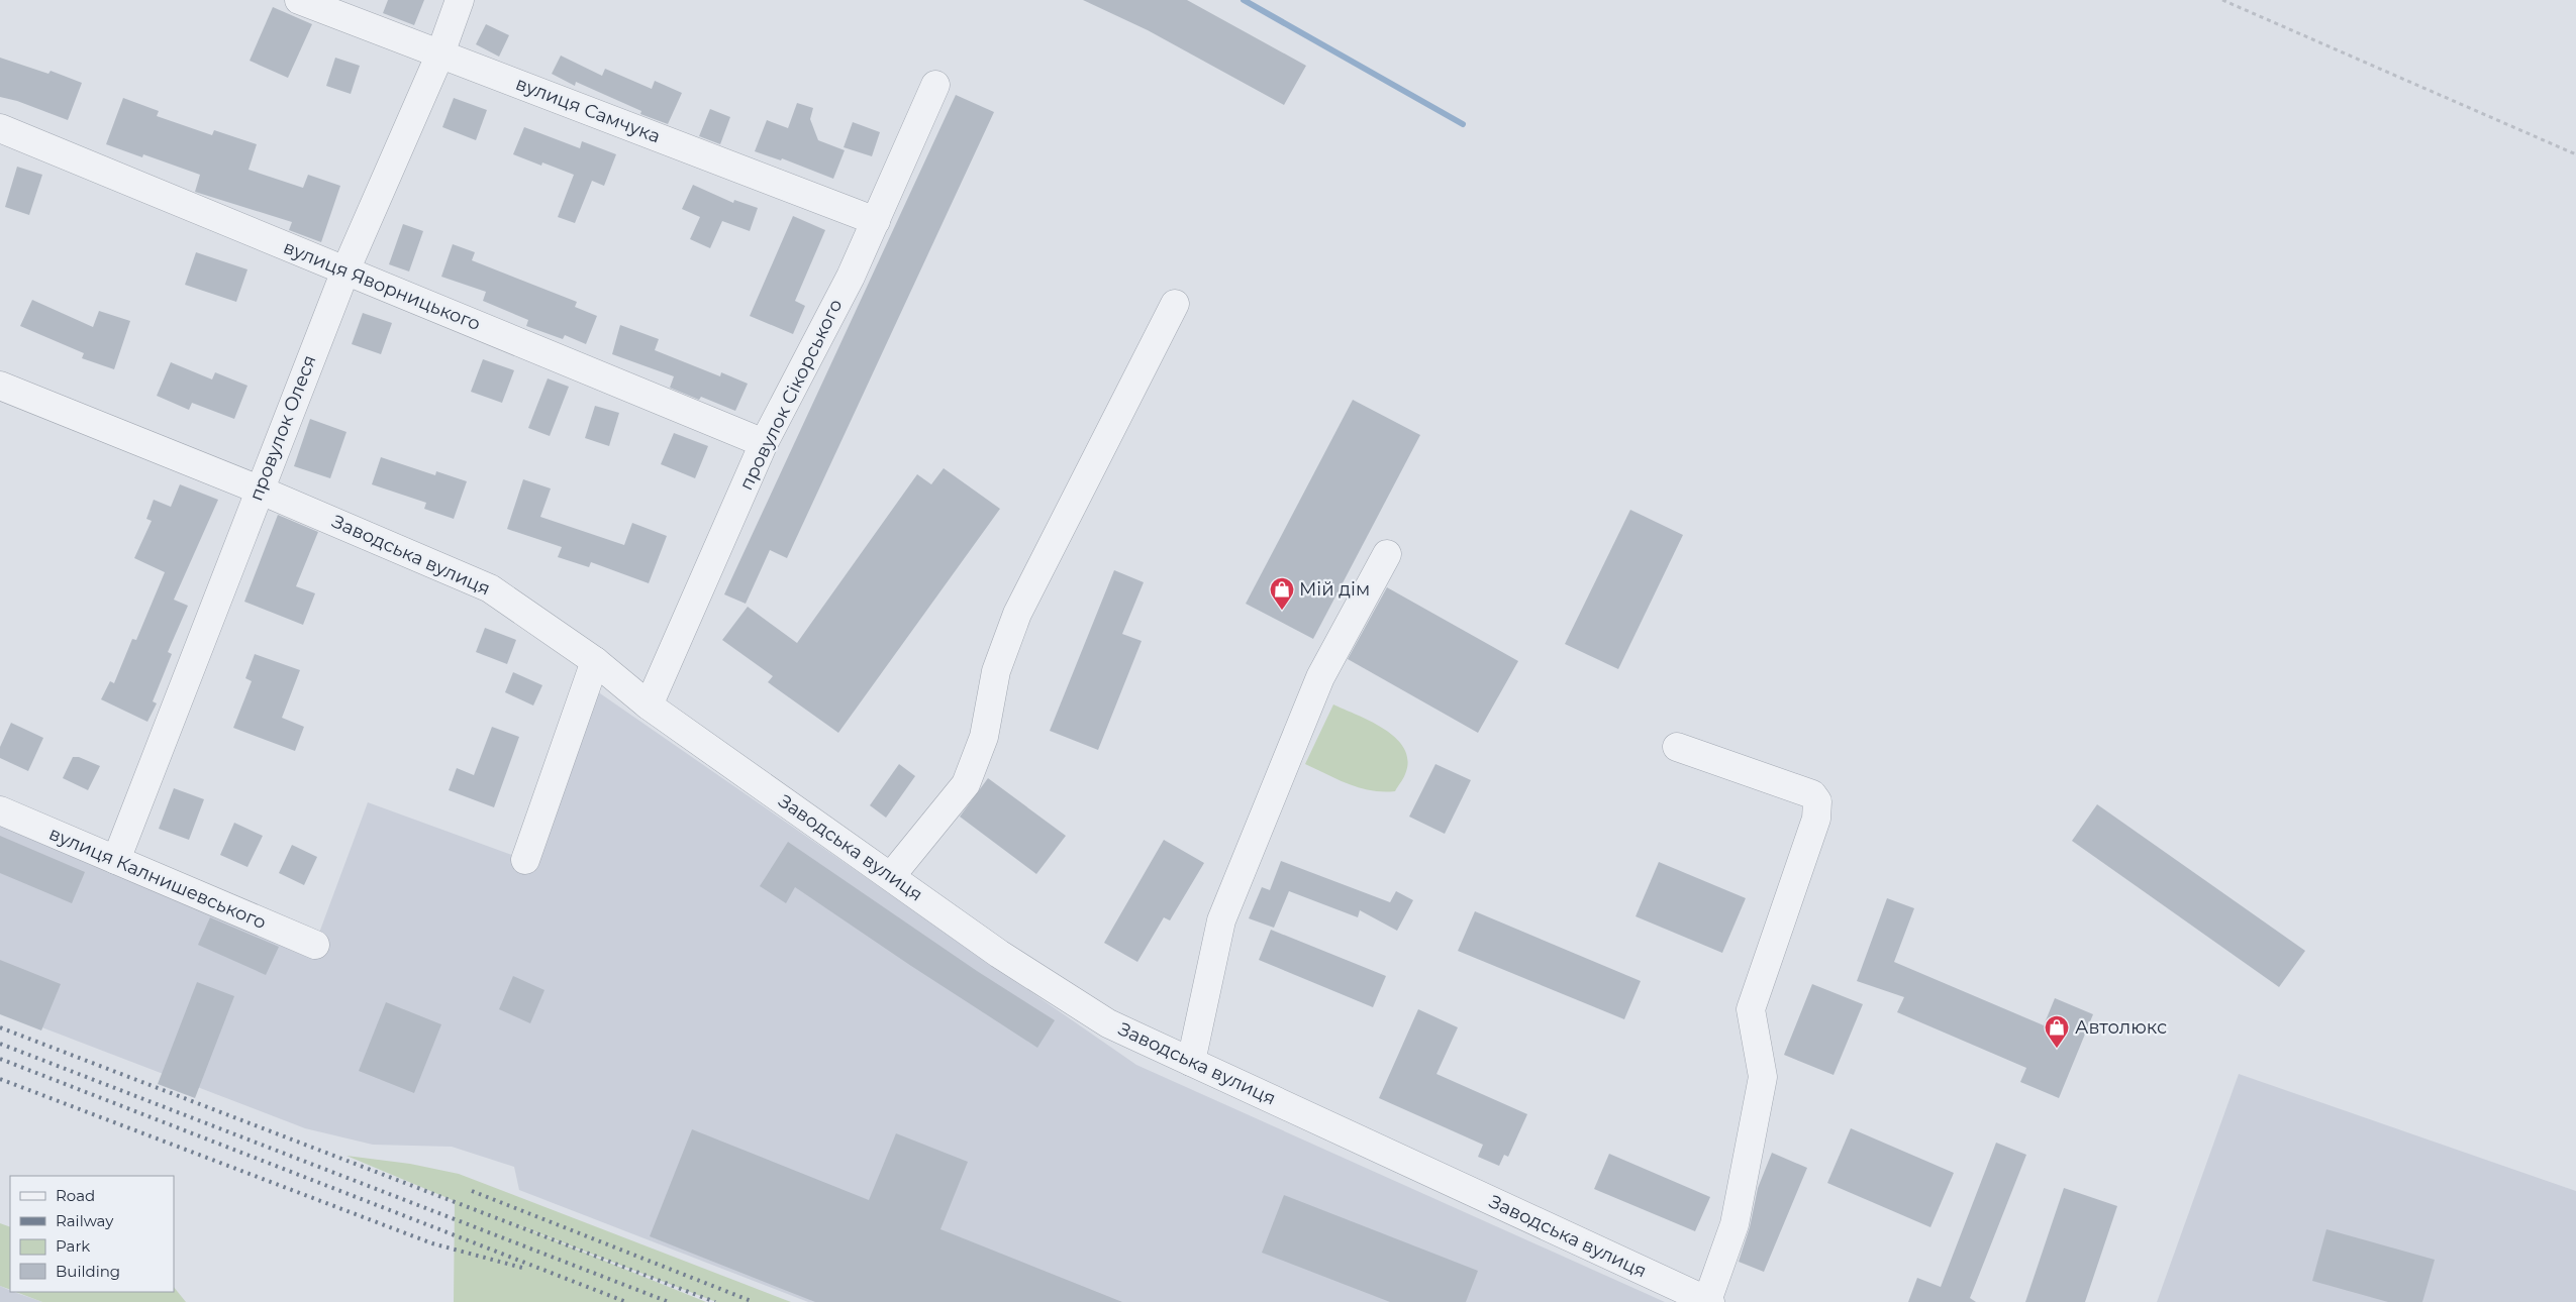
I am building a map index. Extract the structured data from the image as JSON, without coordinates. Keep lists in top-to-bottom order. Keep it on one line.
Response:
{"streets":{"street":["вулиця Самчука","вулиця Яворницького","провулок Сікорського","провулок Олеся","Заводська вулиця","вулиця Калнишевського"]},"crossings":[["вулиця Самчука","провулок Сікорського"],["вулиця Самчука","провулок Олеся"],["вулиця Яворницького","провулок Сікорського"],["вулиця Яворницького","провулок Олеся"],["провулок Сікорського","Заводська вулиця"],["провулок Олеся","Заводська вулиця"],["провулок Олеся","вулиця Калнишевського"]],"places":{"shop":["Мій дім","Автолюкс"]},"legend":["Road","Railway","Park","Building"]}
